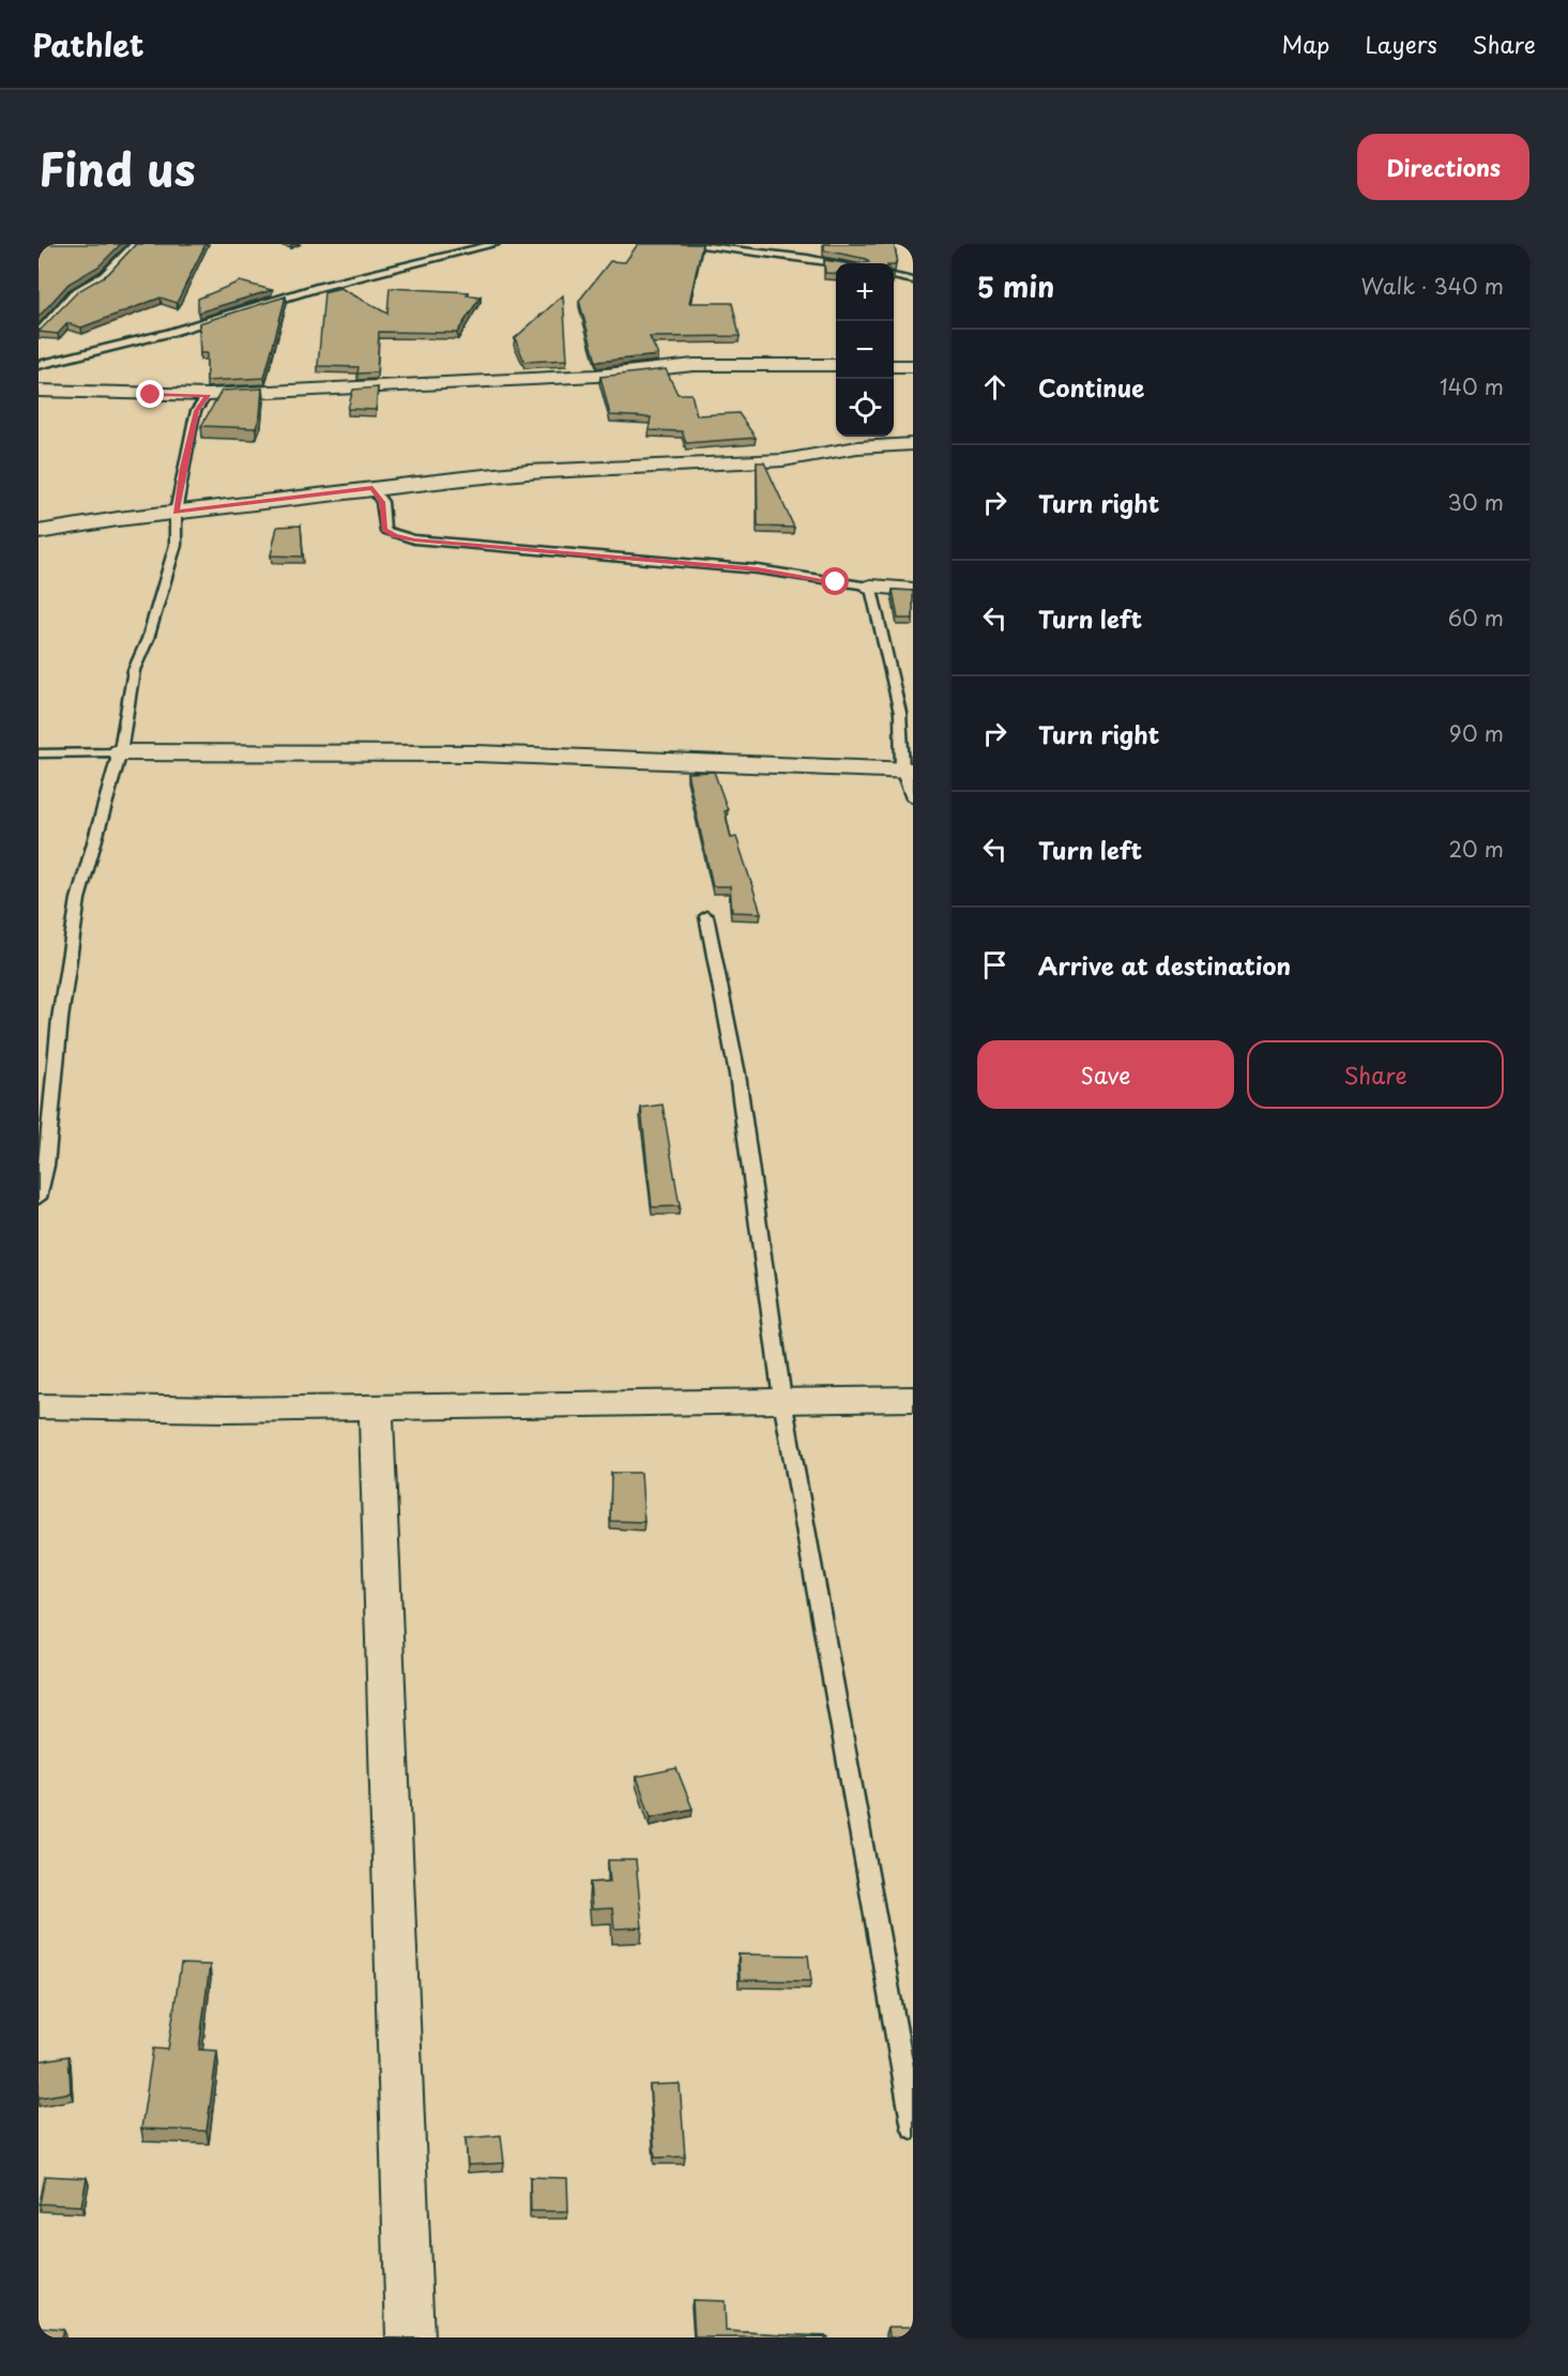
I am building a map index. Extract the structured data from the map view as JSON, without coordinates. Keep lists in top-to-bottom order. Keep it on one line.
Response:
{"page":{"header":"Pathlet","nav":["Map","Layers","Share"],"title":"Find us","buttons":["Directions",["Save","Share"]],"heading":["5 min","Walk · 340 m"],"map_buttons":["+","−"],"list":[["Continue","140 m"],["Turn right","30 m"],["Turn left","60 m"],["Turn right","90 m"],["Turn left","20 m"],"Arrive at destination"]}}
